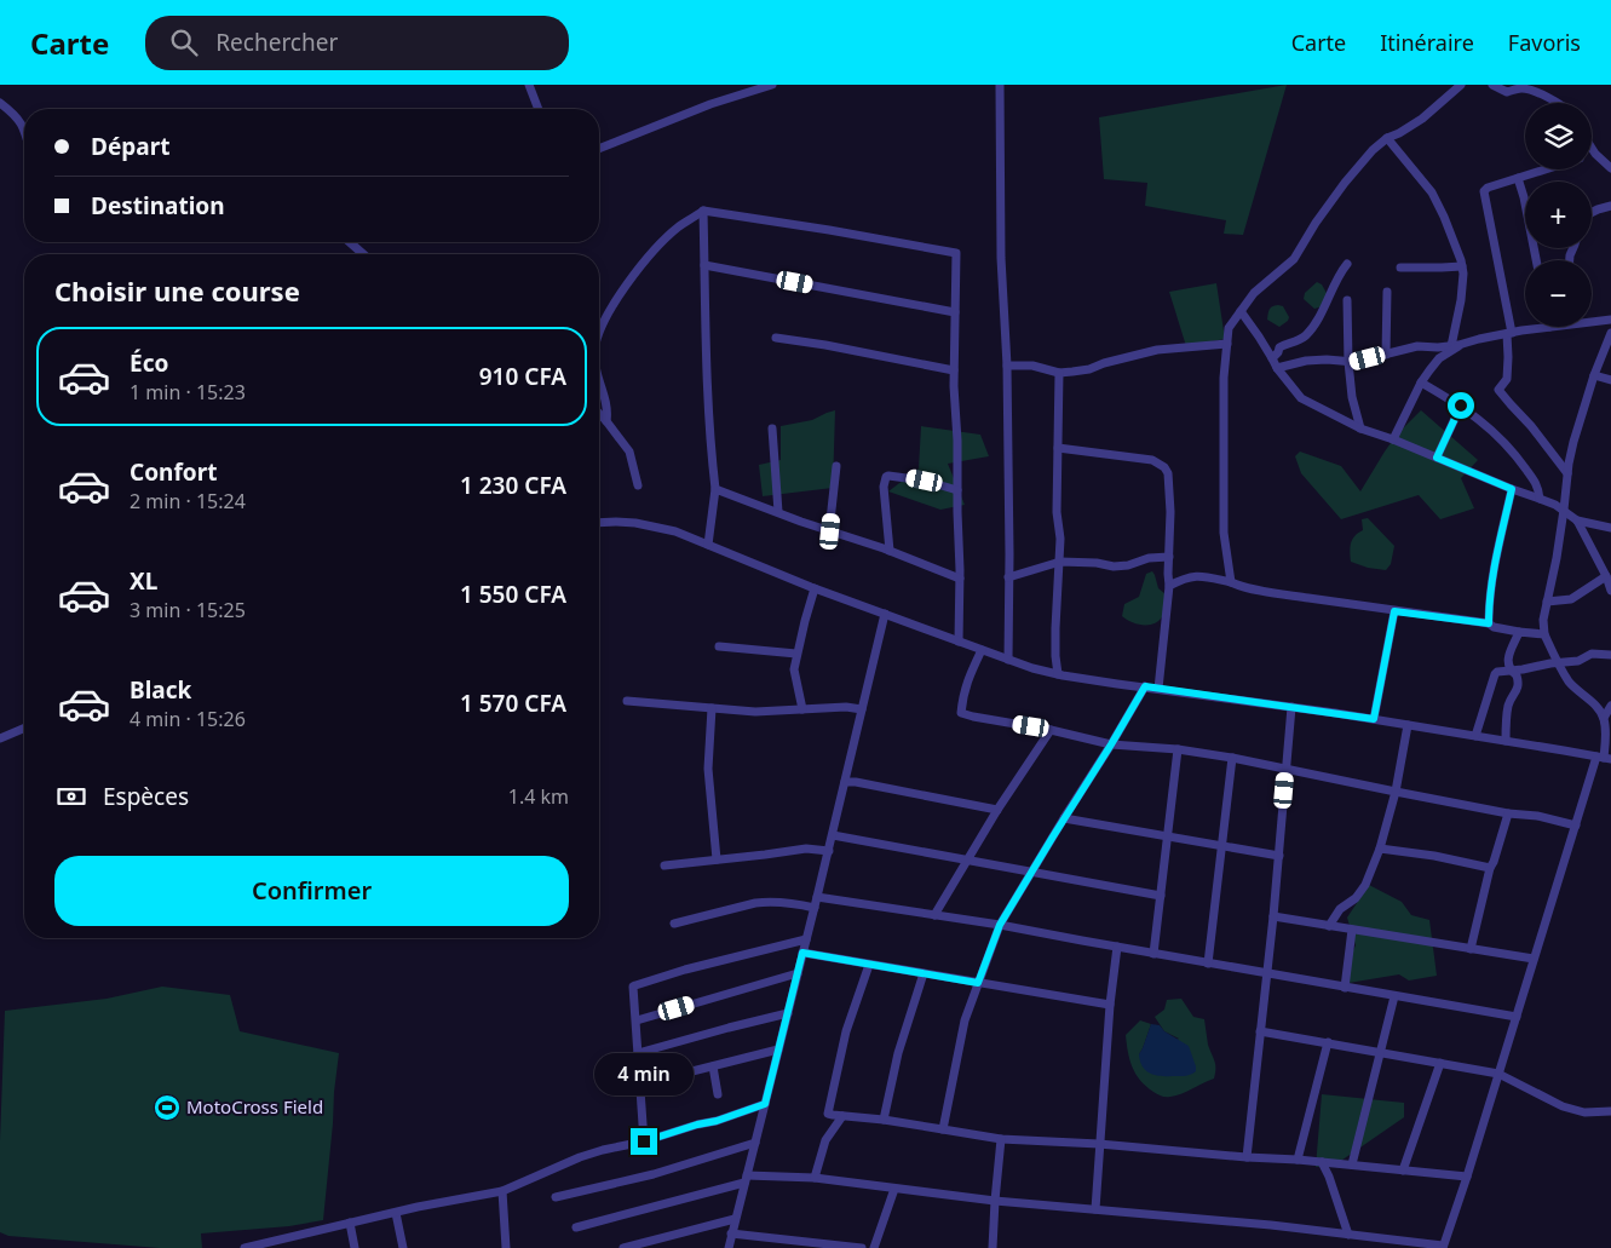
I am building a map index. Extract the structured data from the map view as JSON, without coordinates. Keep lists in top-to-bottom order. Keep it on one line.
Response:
{"places":{"sports":["MotoCross Field"]},"page":{"header":"Carte","search":"Rechercher","nav":["Carte","Itinéraire","Favoris"],"map_buttons":["+","−"],"banner":["Départ","Destination"],"heading":"Choisir une course","list":[{"name":"Éco","note":"1 min · 15:23","value":"910 CFA"},{"name":"Confort","note":"2 min · 15:24","value":"1 230 CFA"},{"name":"XL","note":"3 min · 15:25","value":"1 550 CFA"},{"name":"Black","note":"4 min · 15:26","value":"1 570 CFA"}],"pay":["Espèces","1.4 km"],"buttons":"Confirmer","bubble":"4 min"}}
